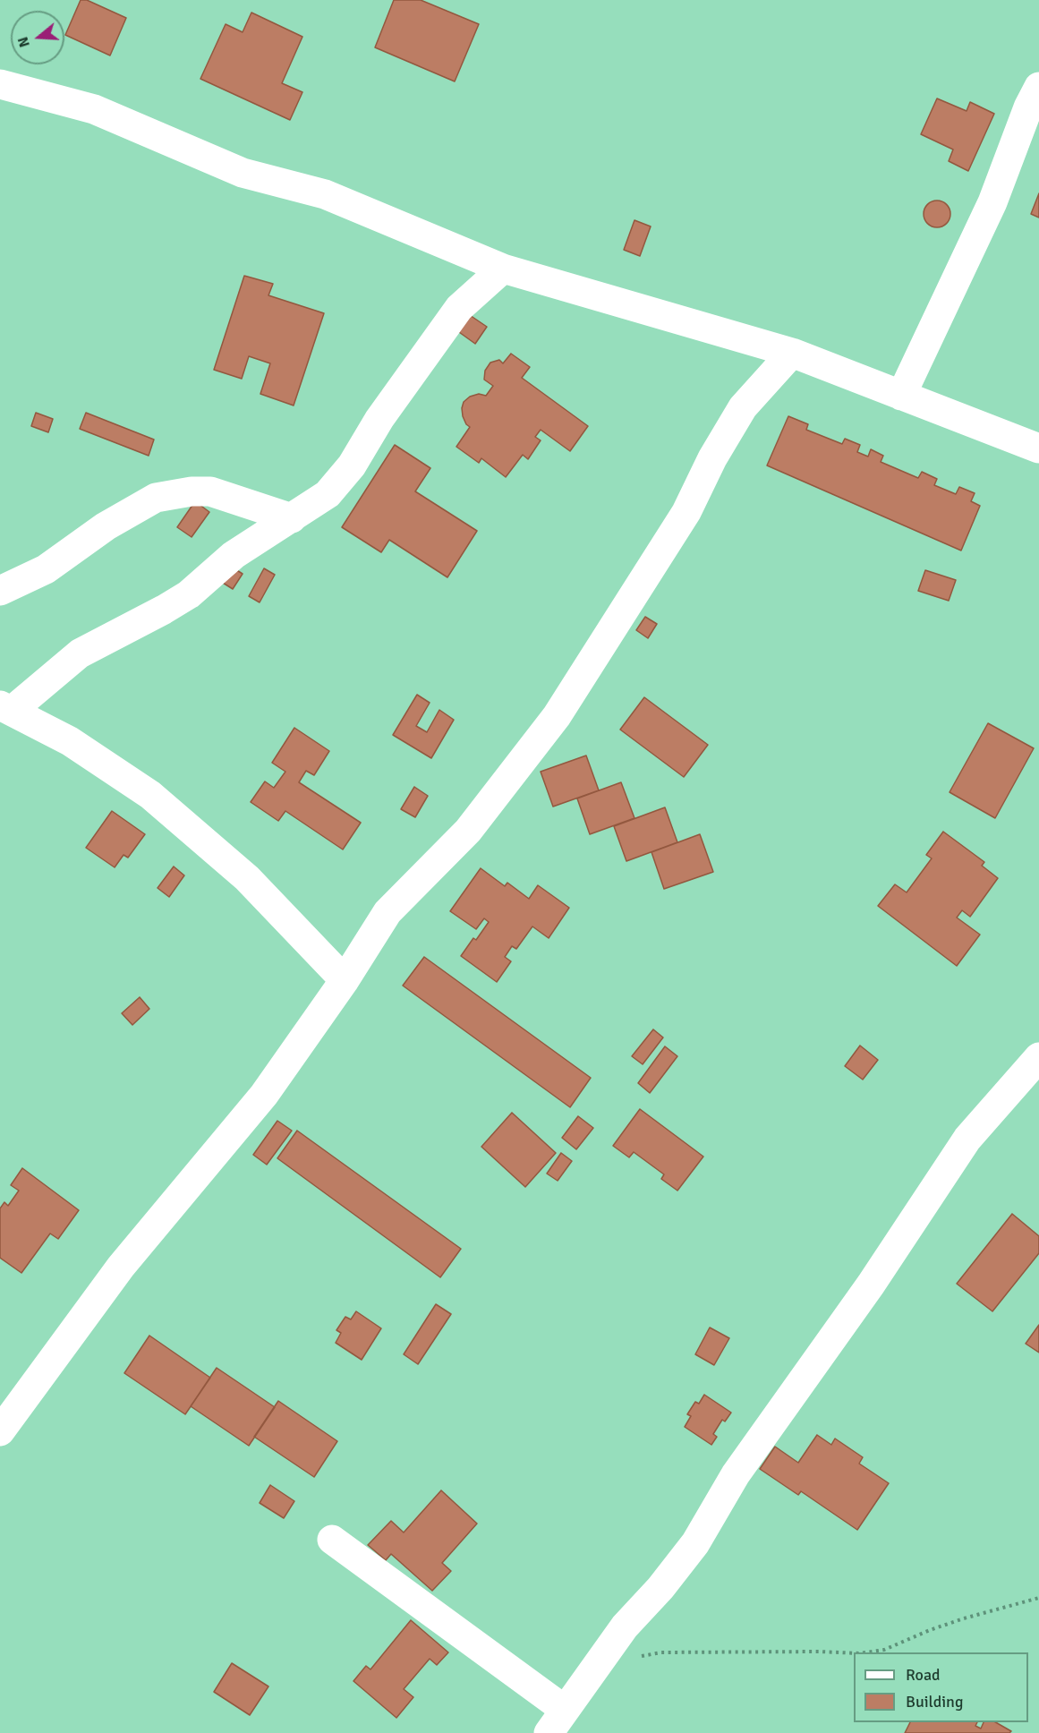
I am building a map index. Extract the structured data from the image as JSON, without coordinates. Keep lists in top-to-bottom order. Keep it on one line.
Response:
{"legend":["Road","Building"],"north":"left"}
